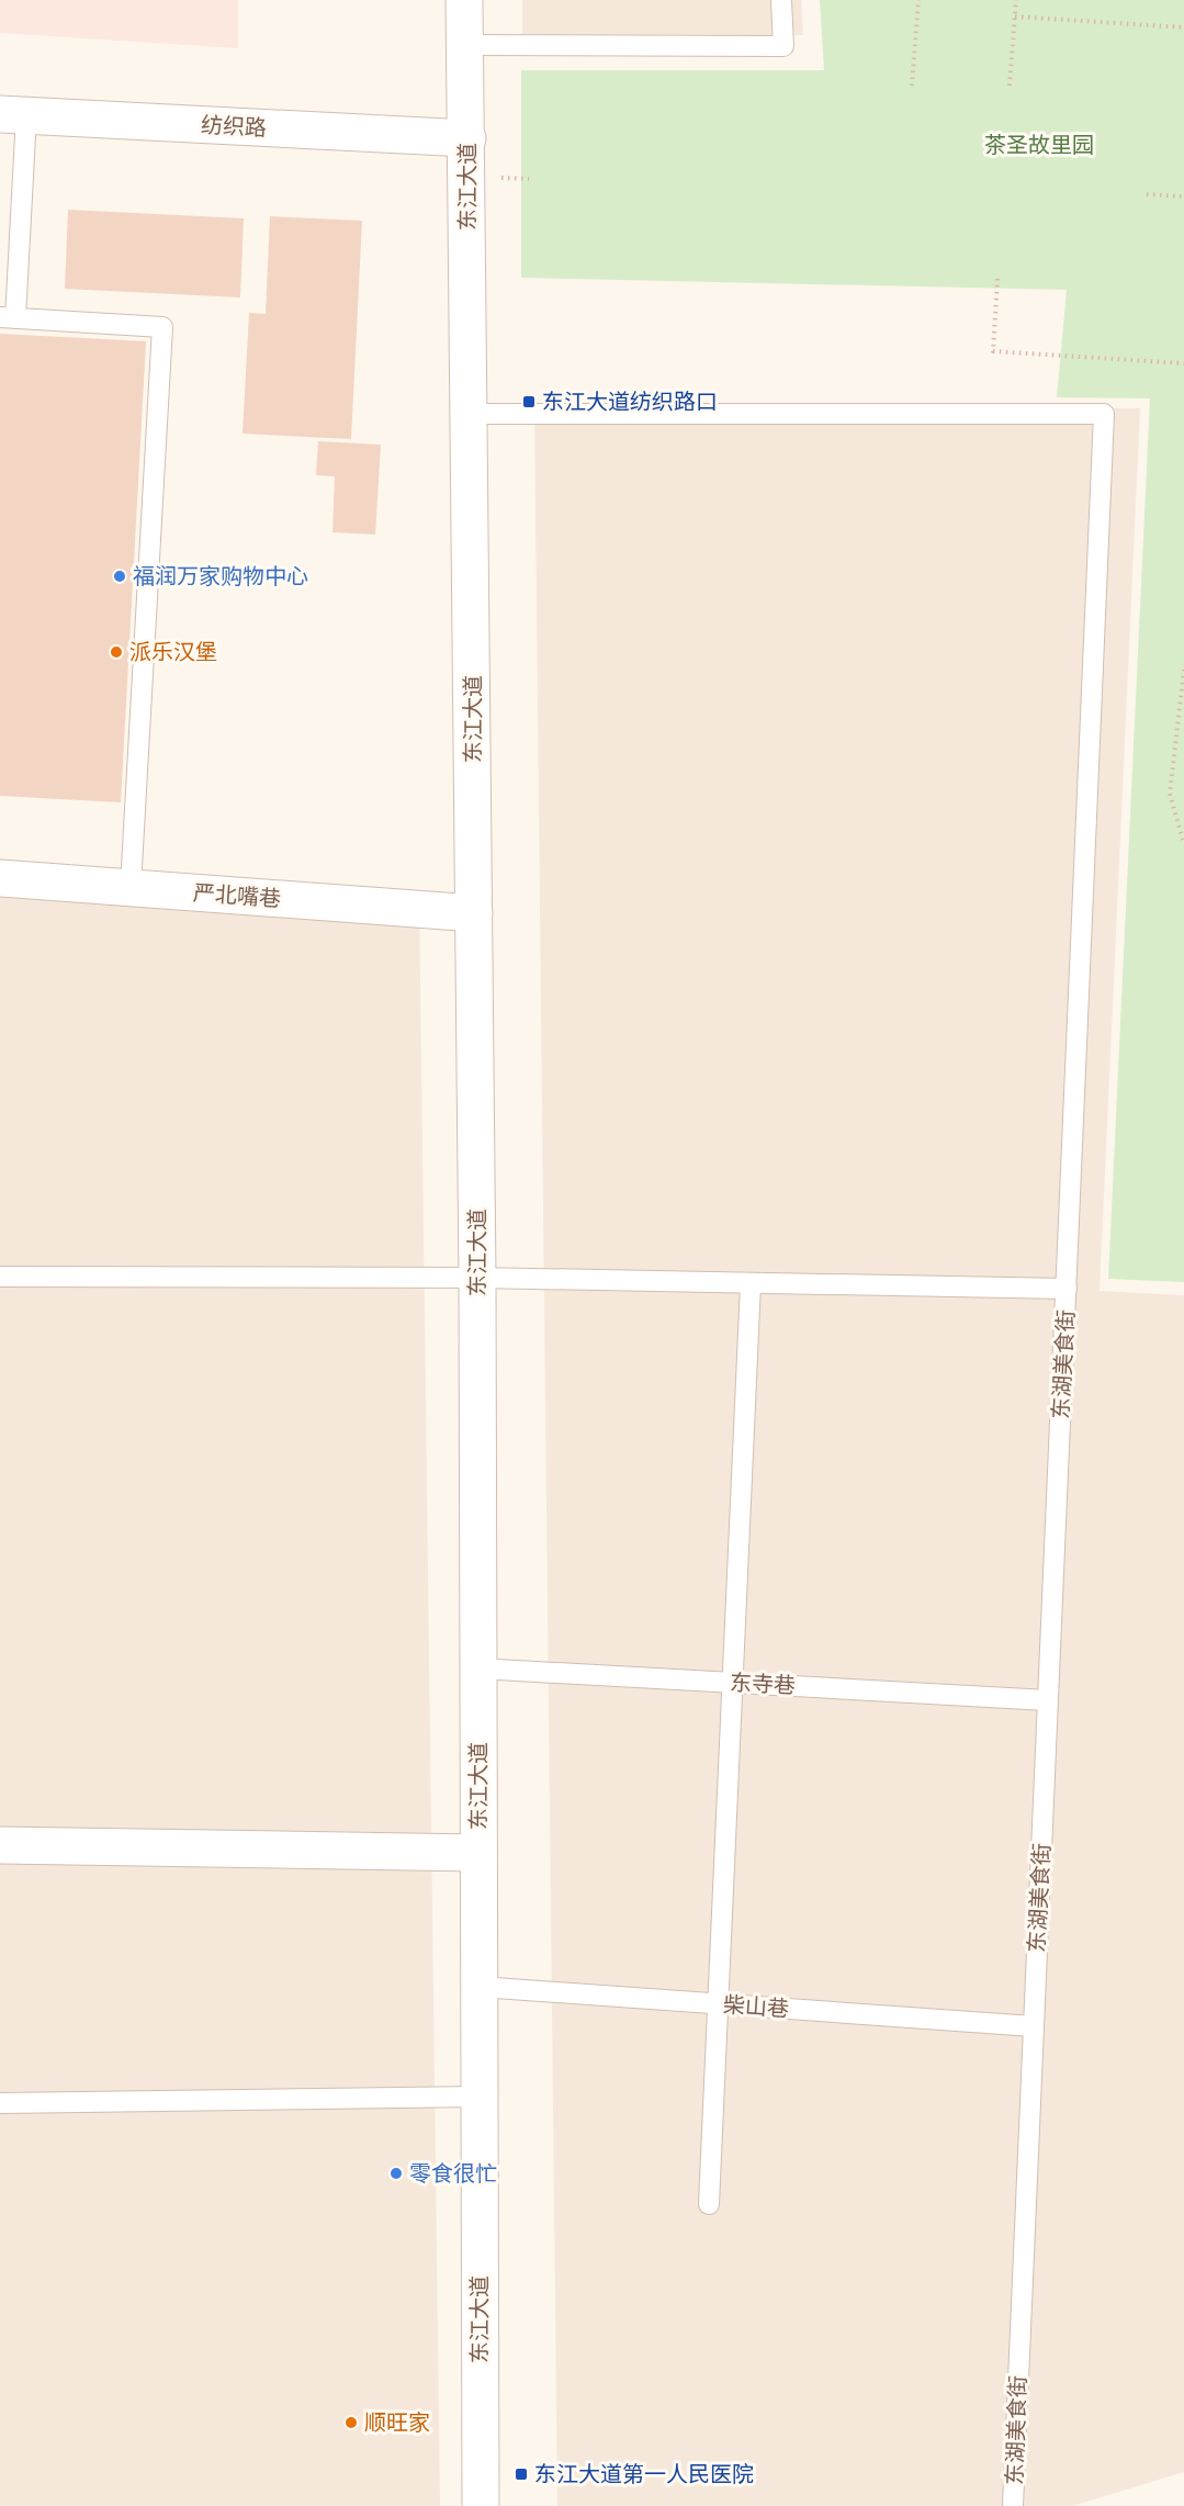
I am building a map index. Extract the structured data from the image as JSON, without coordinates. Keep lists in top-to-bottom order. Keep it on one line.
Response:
{"streets":{"street":["纺织路","东江大道","严北嘴巷"],"lane":["东湖美食街","东寺巷","柴山巷"]},"crossings":[["纺织路","东江大道"],["东江大道","严北嘴巷"],["东江大道","东湖美食街"],["东江大道","东寺巷"],["东江大道","柴山巷"],["东湖美食街","东寺巷"],["东湖美食街","柴山巷"]],"parks":["茶圣故里园"],"places":{"transit":["东江大道纺织路口","东江大道第一人民医院"],"other":["福润万家购物中心","派乐汉堡","零食很忙","顺旺家"]}}
